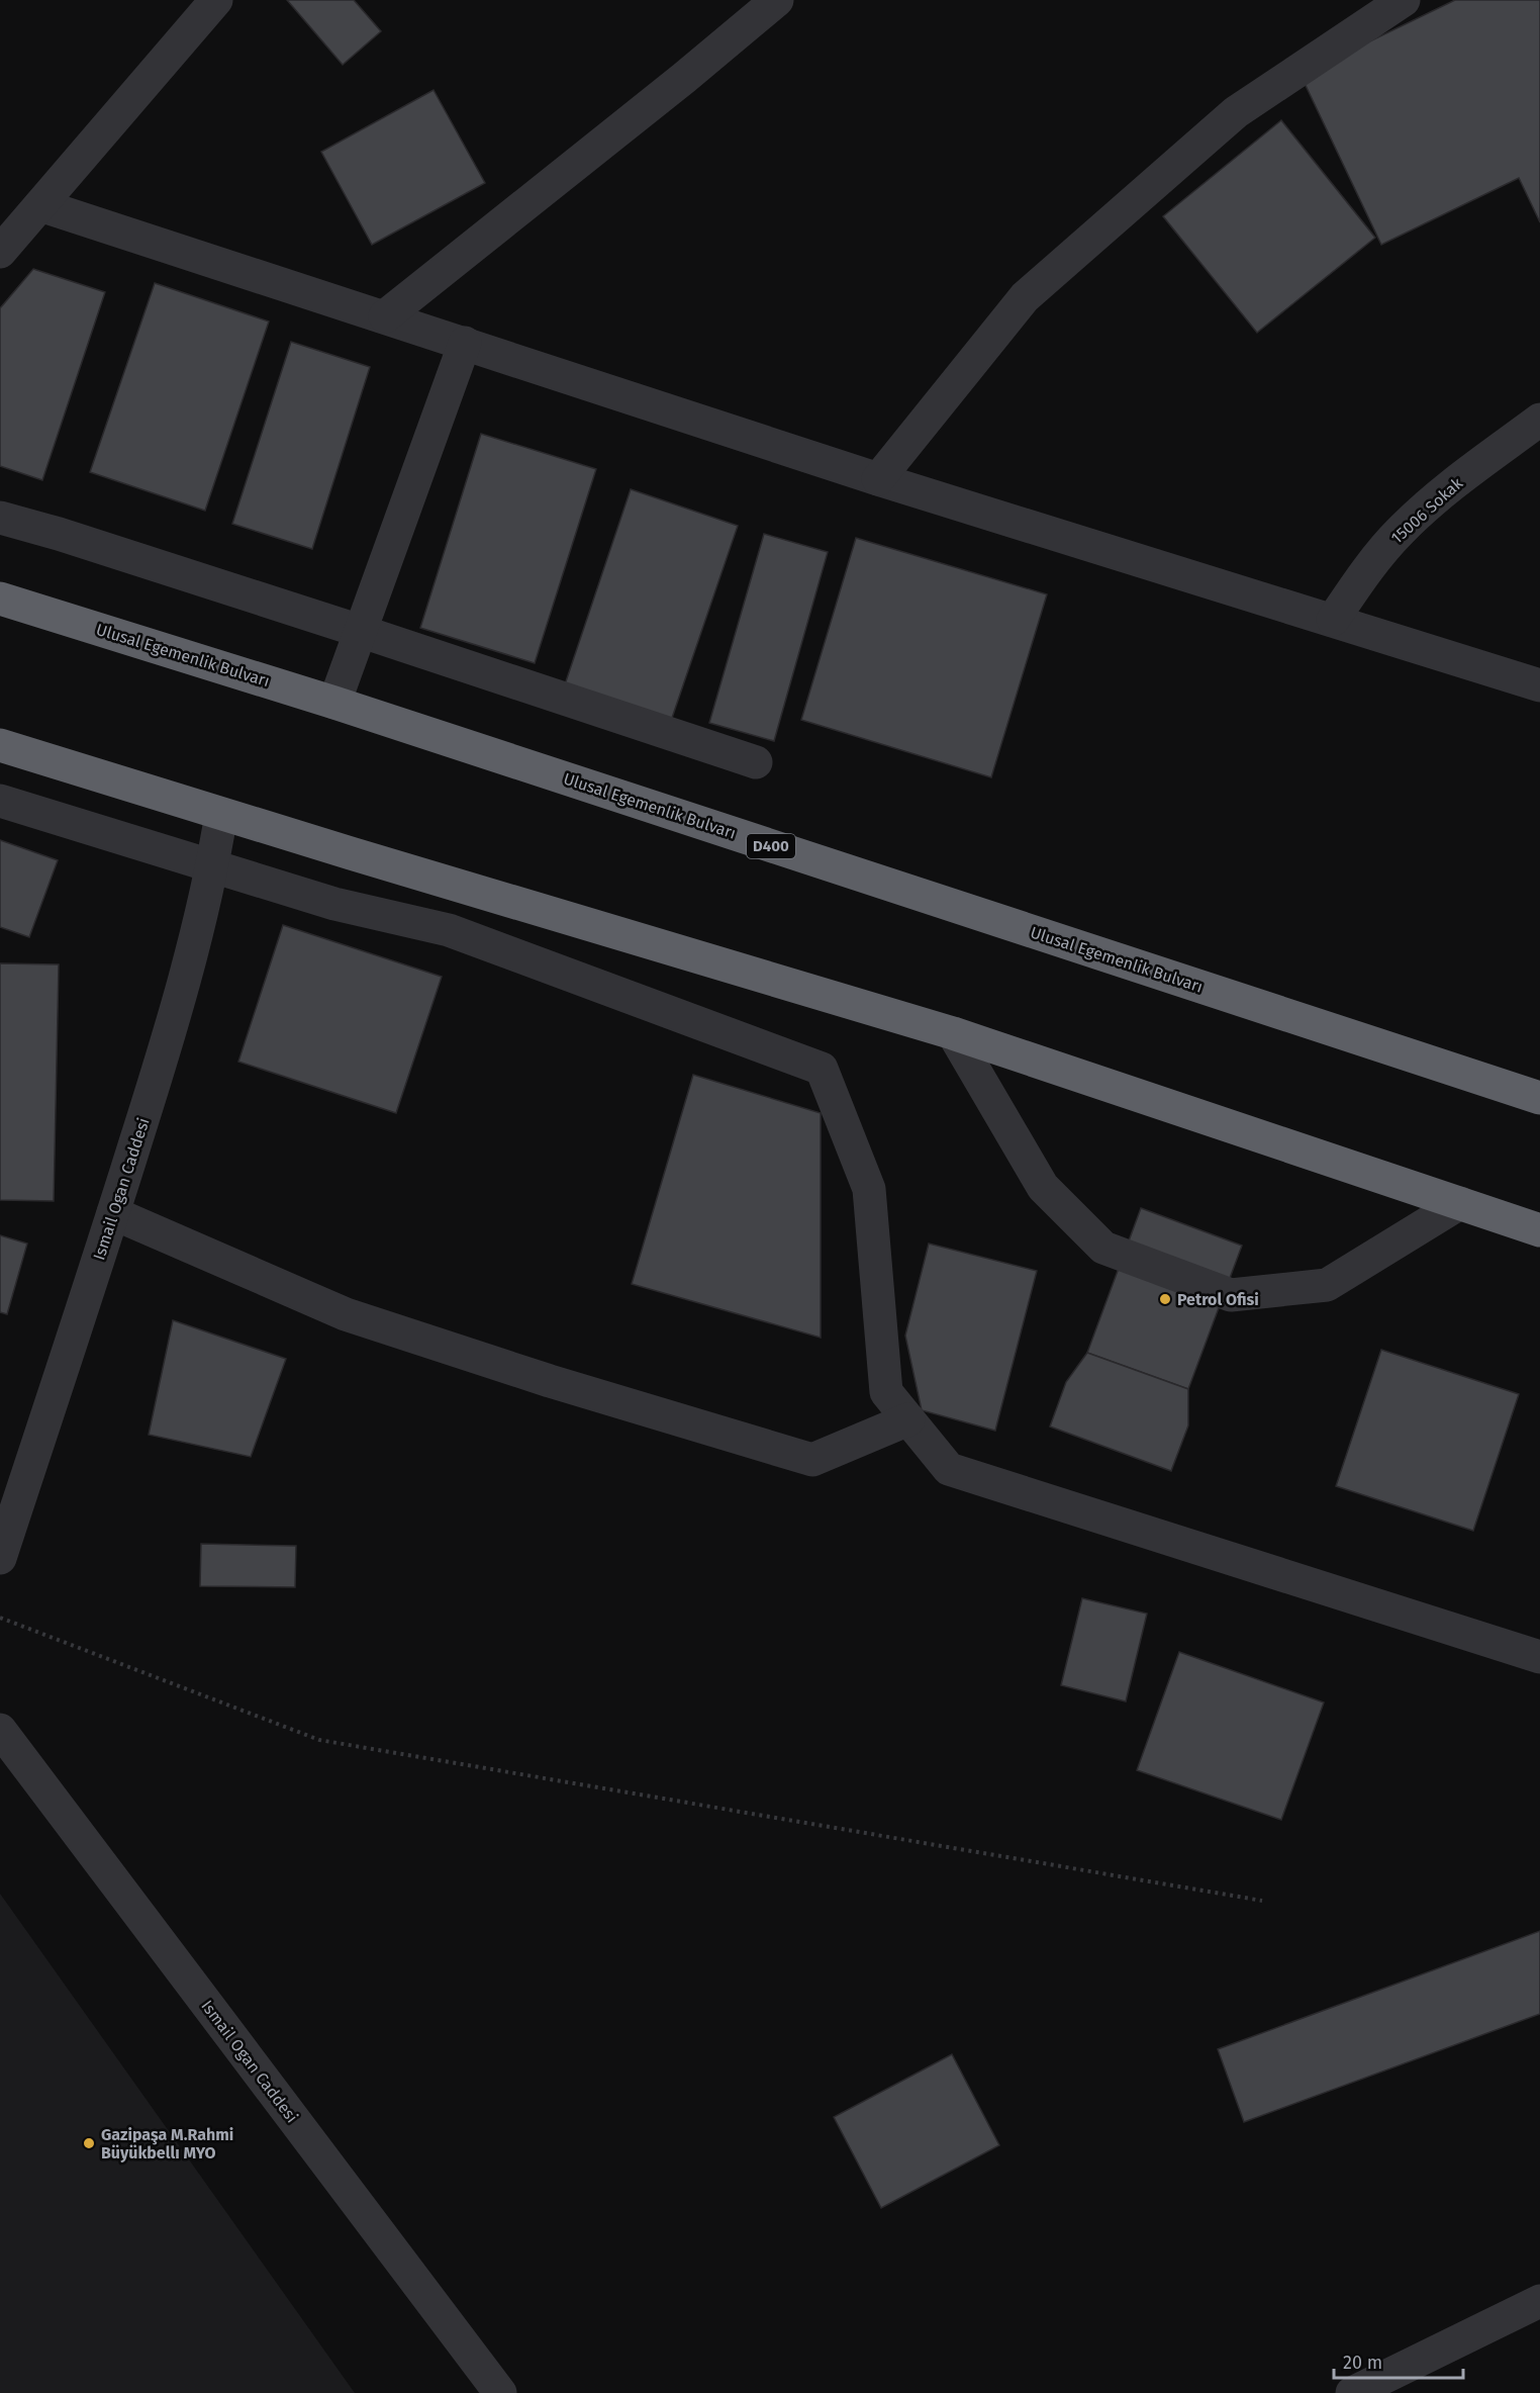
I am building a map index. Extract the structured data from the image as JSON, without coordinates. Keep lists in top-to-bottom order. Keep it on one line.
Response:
{"streets":{"highway":["Ulusal Egemenlik Bulvarı","D400"],"street":["15006 Sokak","Ismail Ogan Caddesi"]},"places":["Petrol Ofisi","Gazipaşa M.Rahmi Büyükbellı MYO"],"scale_bar":"20 m"}
